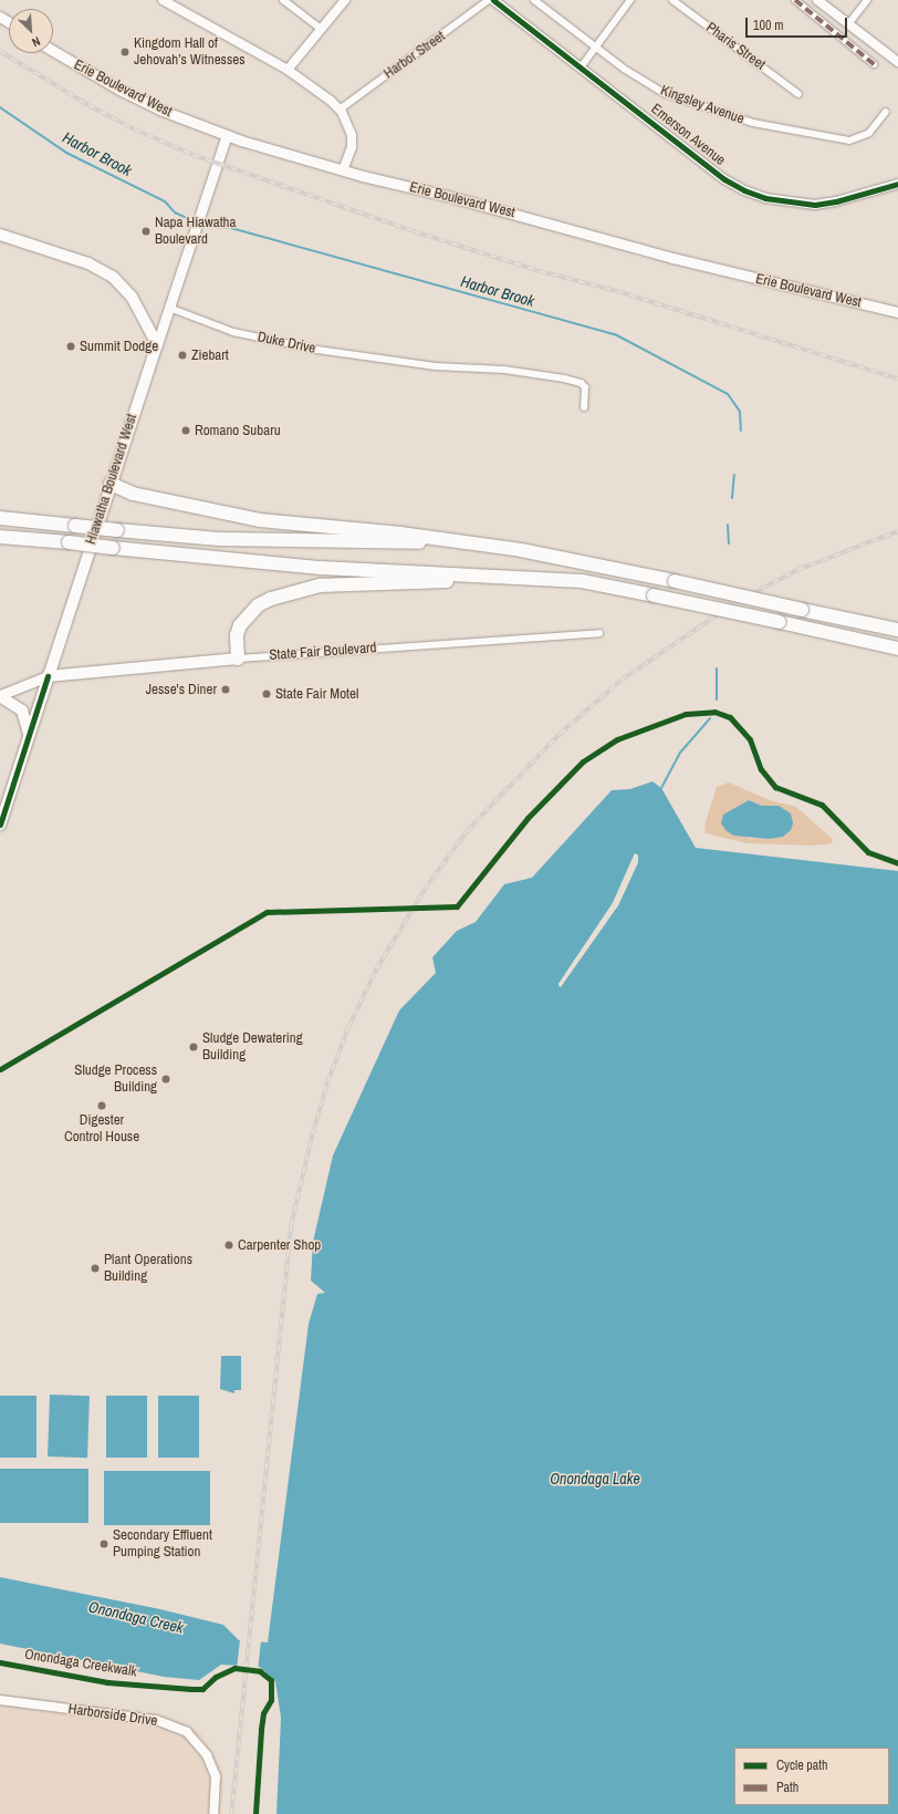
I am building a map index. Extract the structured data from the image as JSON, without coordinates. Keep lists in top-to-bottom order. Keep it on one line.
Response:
{"streets":{"main road":["Erie Boulevard West","Hiawatha Boulevard West","State Fair Boulevard"],"street":["Pharis Street","Harbor Street","Kingsley Avenue","Emerson Avenue","Duke Drive","Harborside Drive"],"cycle path":["Onondaga Creekwalk"]},"crossings":[["Erie Boulevard West","Hiawatha Boulevard West"],["Duke Drive","Hiawatha Boulevard West"],["Hiawatha Boulevard West","State Fair Boulevard"]],"water":["Harbor Brook","Onondaga Lake","Onondaga Creek"],"places":["Kingdom Hall of Jehovah’s Witnesses","Napa Hiawatha Boulevard","Summit Dodge","Ziebart","Romano Subaru","Jesse's Diner","State Fair Motel","Sludge Dewatering Building","Sludge Process Building","Digester Control House","Carpenter Shop","Plant Operations Building","Secondary Effluent Pumping Station"],"legend":["Cycle path","Path"],"scale_bar":"100 m","north":"bottom right"}
